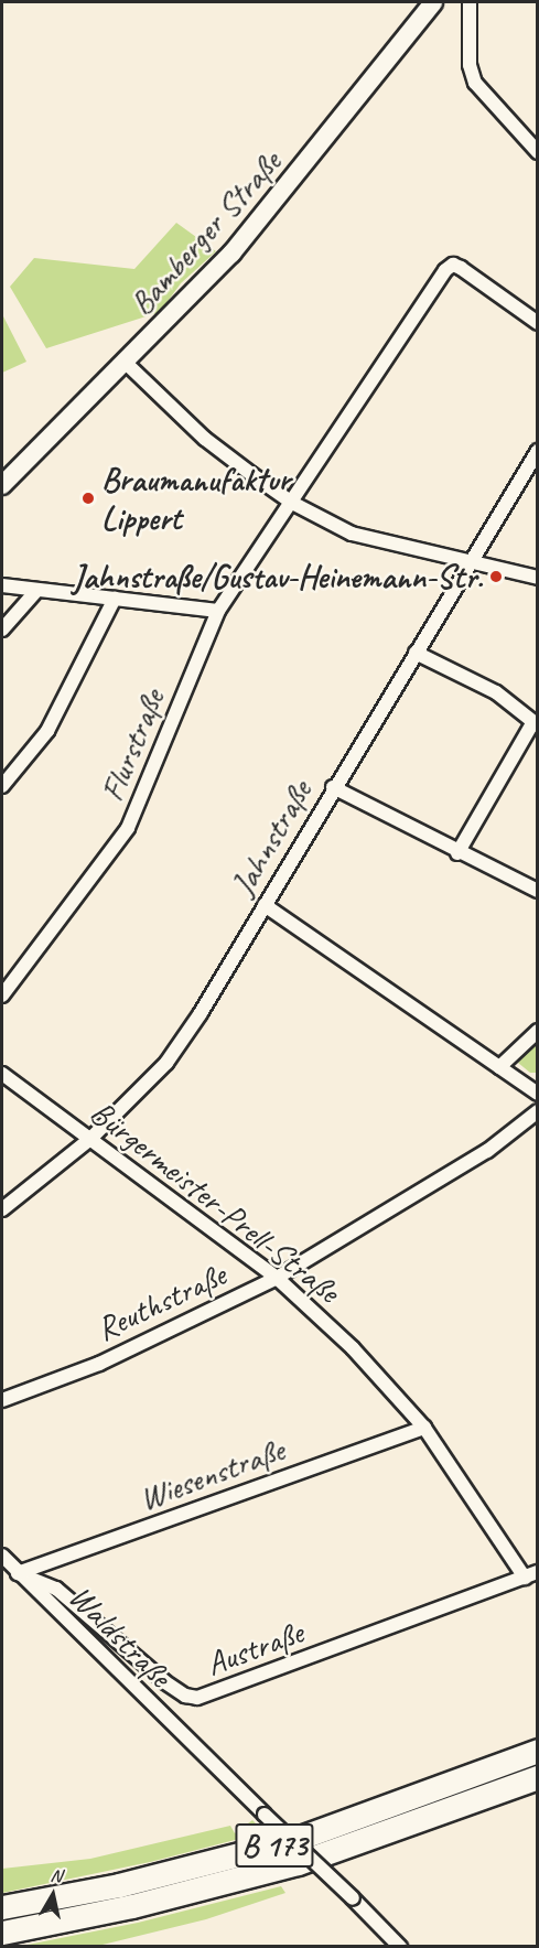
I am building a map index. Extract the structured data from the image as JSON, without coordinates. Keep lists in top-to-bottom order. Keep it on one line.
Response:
{"streets":{"highway":["B 173"],"street":["Bamberger Straße","Flurstraße","Jahnstraße","Bürgermeister-Prell-Straße","Reuthstraße","Wiesenstraße","Waldstraße","Austraße"]},"crossings":[["Jahnstraße","Bürgermeister-Prell-Straße"],["Bürgermeister-Prell-Straße","Reuthstraße"],["Bürgermeister-Prell-Straße","Wiesenstraße"],["Bürgermeister-Prell-Straße","Austraße"],["Wiesenstraße","Waldstraße"],["Wiesenstraße","Austraße"],["Waldstraße","Austraße"]],"places":["Braumanufaktur Lippert","Jahnstraße/Gustav-Heinemann-Str."],"north":"top"}
